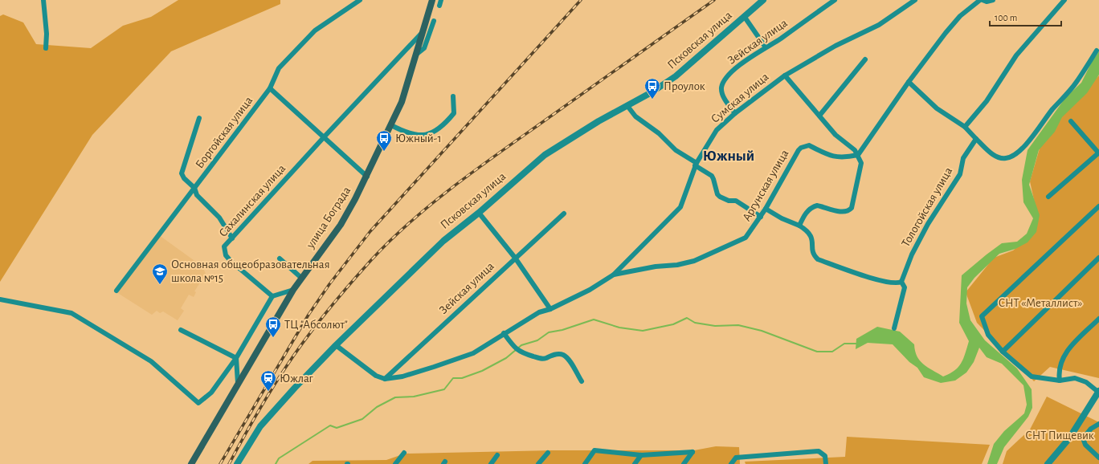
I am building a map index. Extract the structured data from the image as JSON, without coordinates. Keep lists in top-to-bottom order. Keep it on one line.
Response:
{"streets":{"main road":["улица Бограда"],"street":["Псковская улица","Зейская улица","Сумская улица","Боргойская улица","Аргунская улица","Сахалинская улица","Тологойская улица"]},"crossings":[["Зейская улица","Сумская улица"],["Сумская улица","Аргунская улица"],["Сахалинская улица","улица Бограда"]],"districts":["Южный"],"parks":["СНТ «Металлист»","СНТ Пищевик"],"places":{"bus stop":["Проулок","Южный-1","ТЦ \"Абсолют\""],"school or university":["Основная общеобразовательная школа №15"],"station":["Южлаг"]},"scale_bar":"100 m"}
